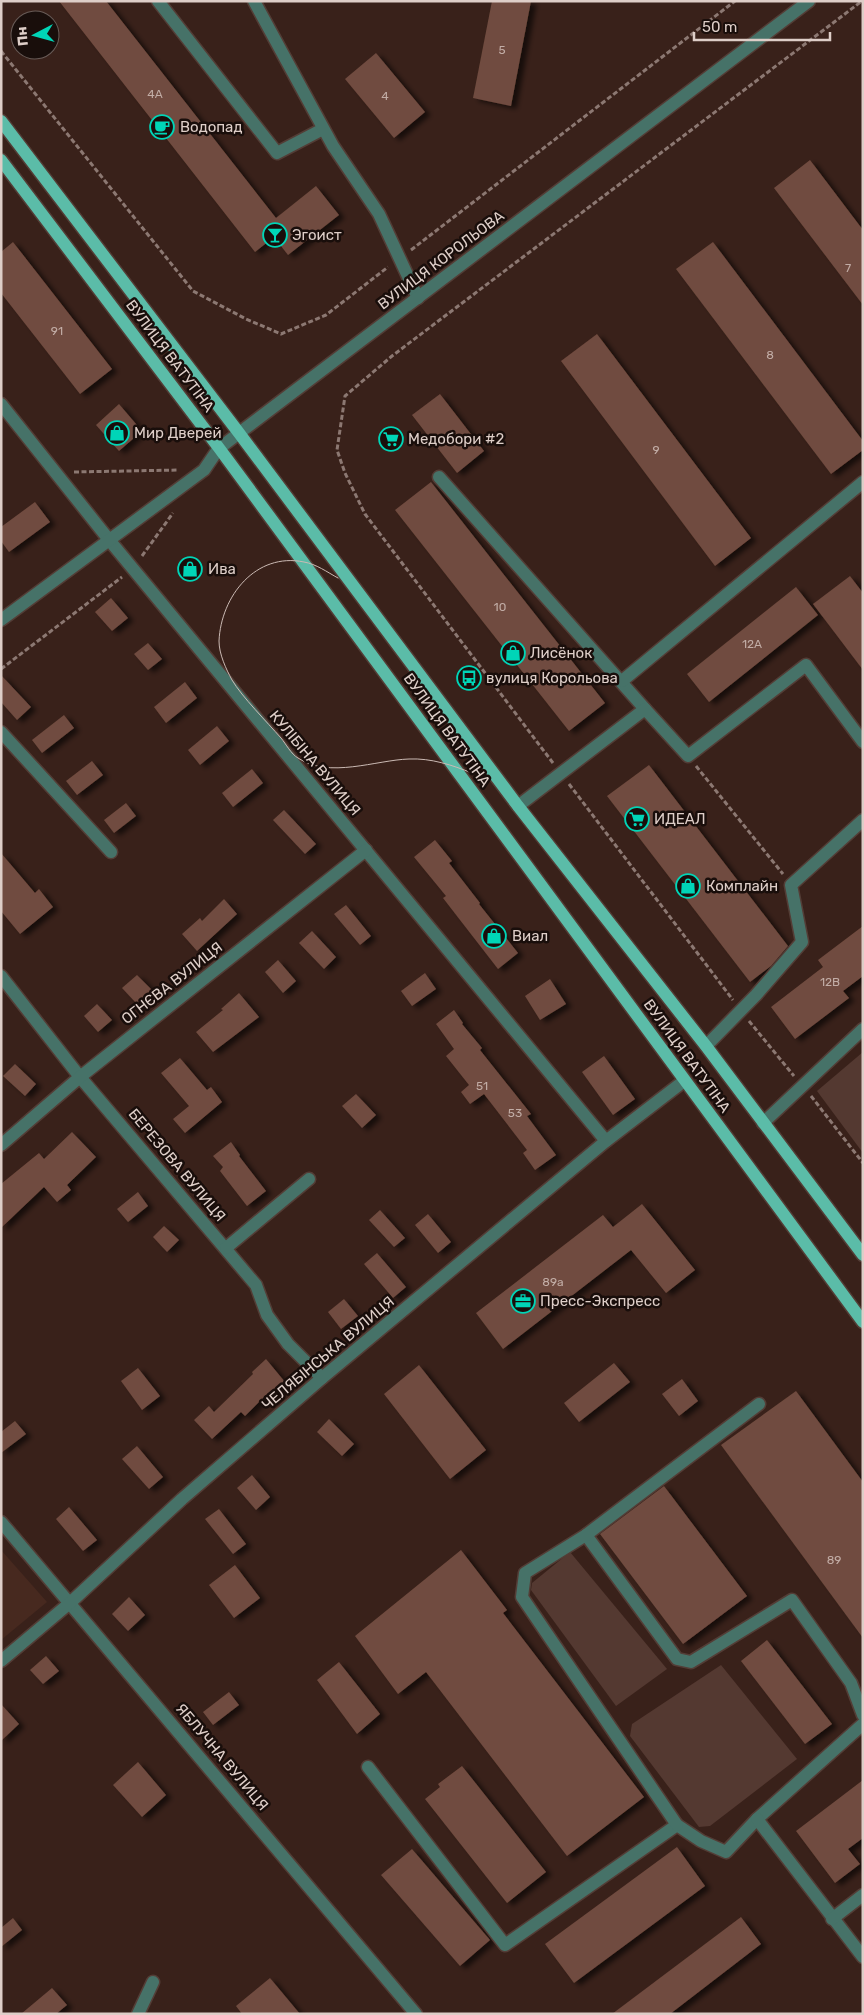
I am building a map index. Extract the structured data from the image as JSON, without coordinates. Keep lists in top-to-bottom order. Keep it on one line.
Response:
{"streets":{"main road":["ВУЛИЦЯ ВАТУТІНА"],"street":["ВУЛИЦЯ КОРОЛЬОВА","КУЛІБІНА ВУЛИЦЯ","ОГНЄВА ВУЛИЦЯ","БЕРЕЗОВА ВУЛИЦЯ","ЧЕЛЯБІНСЬКА ВУЛИЦЯ","ЯБЛУЧНА ВУЛИЦЯ"]},"crossings":[["ВУЛИЦЯ КОРОЛЬОВА","ВУЛИЦЯ ВАТУТІНА"],["ВУЛИЦЯ КОРОЛЬОВА","КУЛІБІНА ВУЛИЦЯ"],["ВУЛИЦЯ ВАТУТІНА","ЧЕЛЯБІНСЬКА ВУЛИЦЯ"],["КУЛІБІНА ВУЛИЦЯ","ОГНЄВА ВУЛИЦЯ"],["КУЛІБІНА ВУЛИЦЯ","ЧЕЛЯБІНСЬКА ВУЛИЦЯ"],["ОГНЄВА ВУЛИЦЯ","БЕРЕЗОВА ВУЛИЦЯ"],["БЕРЕЗОВА ВУЛИЦЯ","ЧЕЛЯБІНСЬКА ВУЛИЦЯ"],["ЧЕЛЯБІНСЬКА ВУЛИЦЯ","ЯБЛУЧНА ВУЛИЦЯ"]],"places":{"cafe":["Водопад"],"bar":["Эгоист"],"shop":["Мир Дверей","Ива","Лисёнок","Комплайн","Виал"],"supermarket":["Медобори #2","ИДЕАЛ"],"bus stop":["вулиця Корольова"],"office":["Пресс-Экспресс"]},"house_numbers":["5","4А","4","7","91","8","9","10","12А","12В","51","53","89а","89"],"scale_bar":"50 m","north":"left"}
